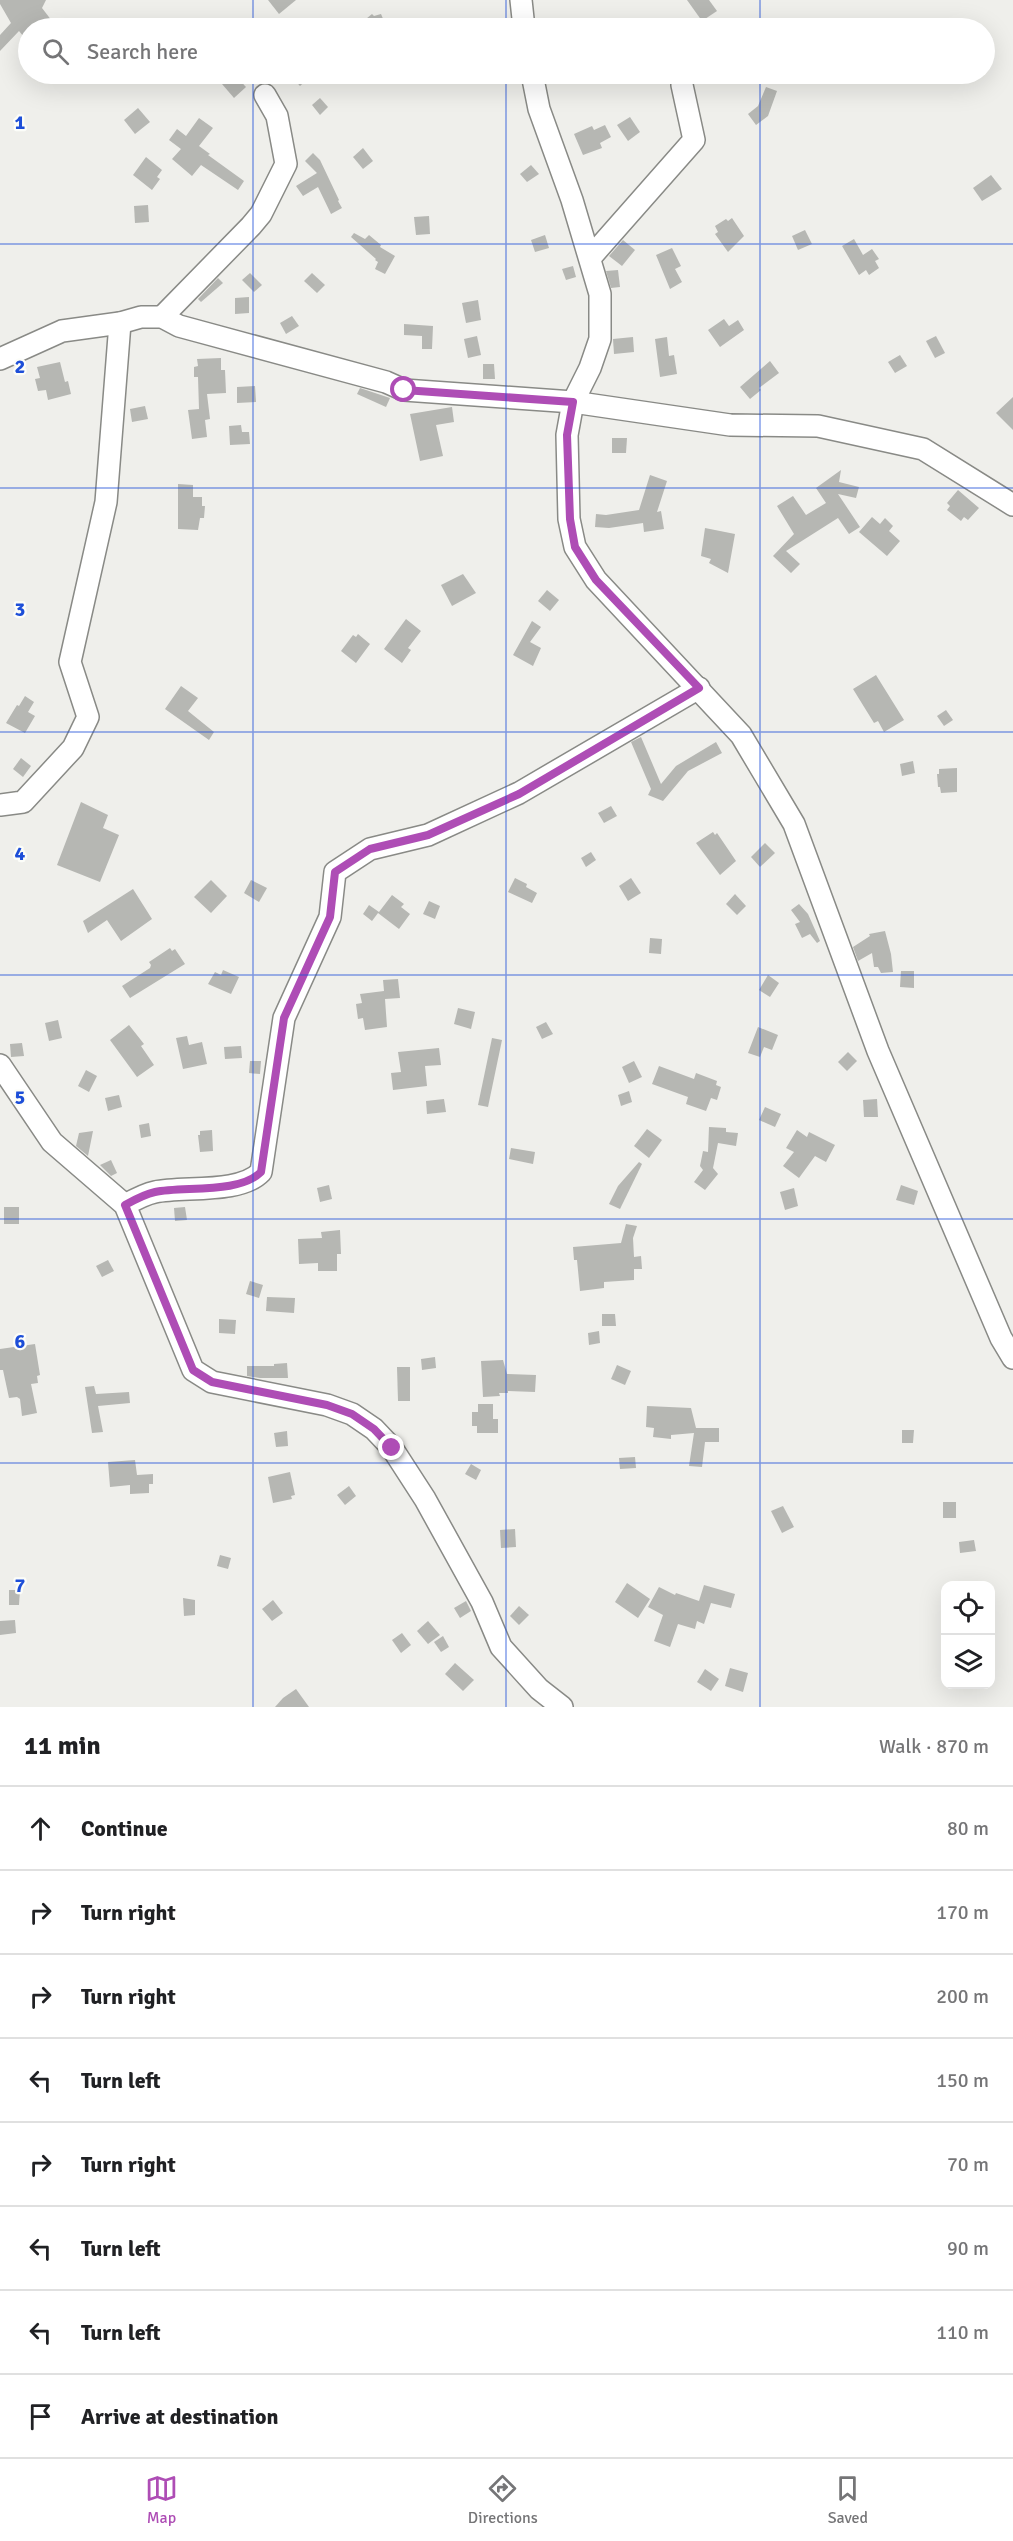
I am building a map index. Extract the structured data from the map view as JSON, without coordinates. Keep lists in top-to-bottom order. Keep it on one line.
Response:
{"page":{"search":"Search here","heading":["11 min","Walk · 870 m"],"list":[["Continue","80 m"],["Turn right","170 m"],["Turn right","200 m"],["Turn left","150 m"],["Turn right","70 m"],["Turn left","90 m"],["Turn left","110 m"],"Arrive at destination"],"nav":["Map","Directions","Saved"]},"grid":{"rows":["1","2","3","4","5","6","7"]}}
